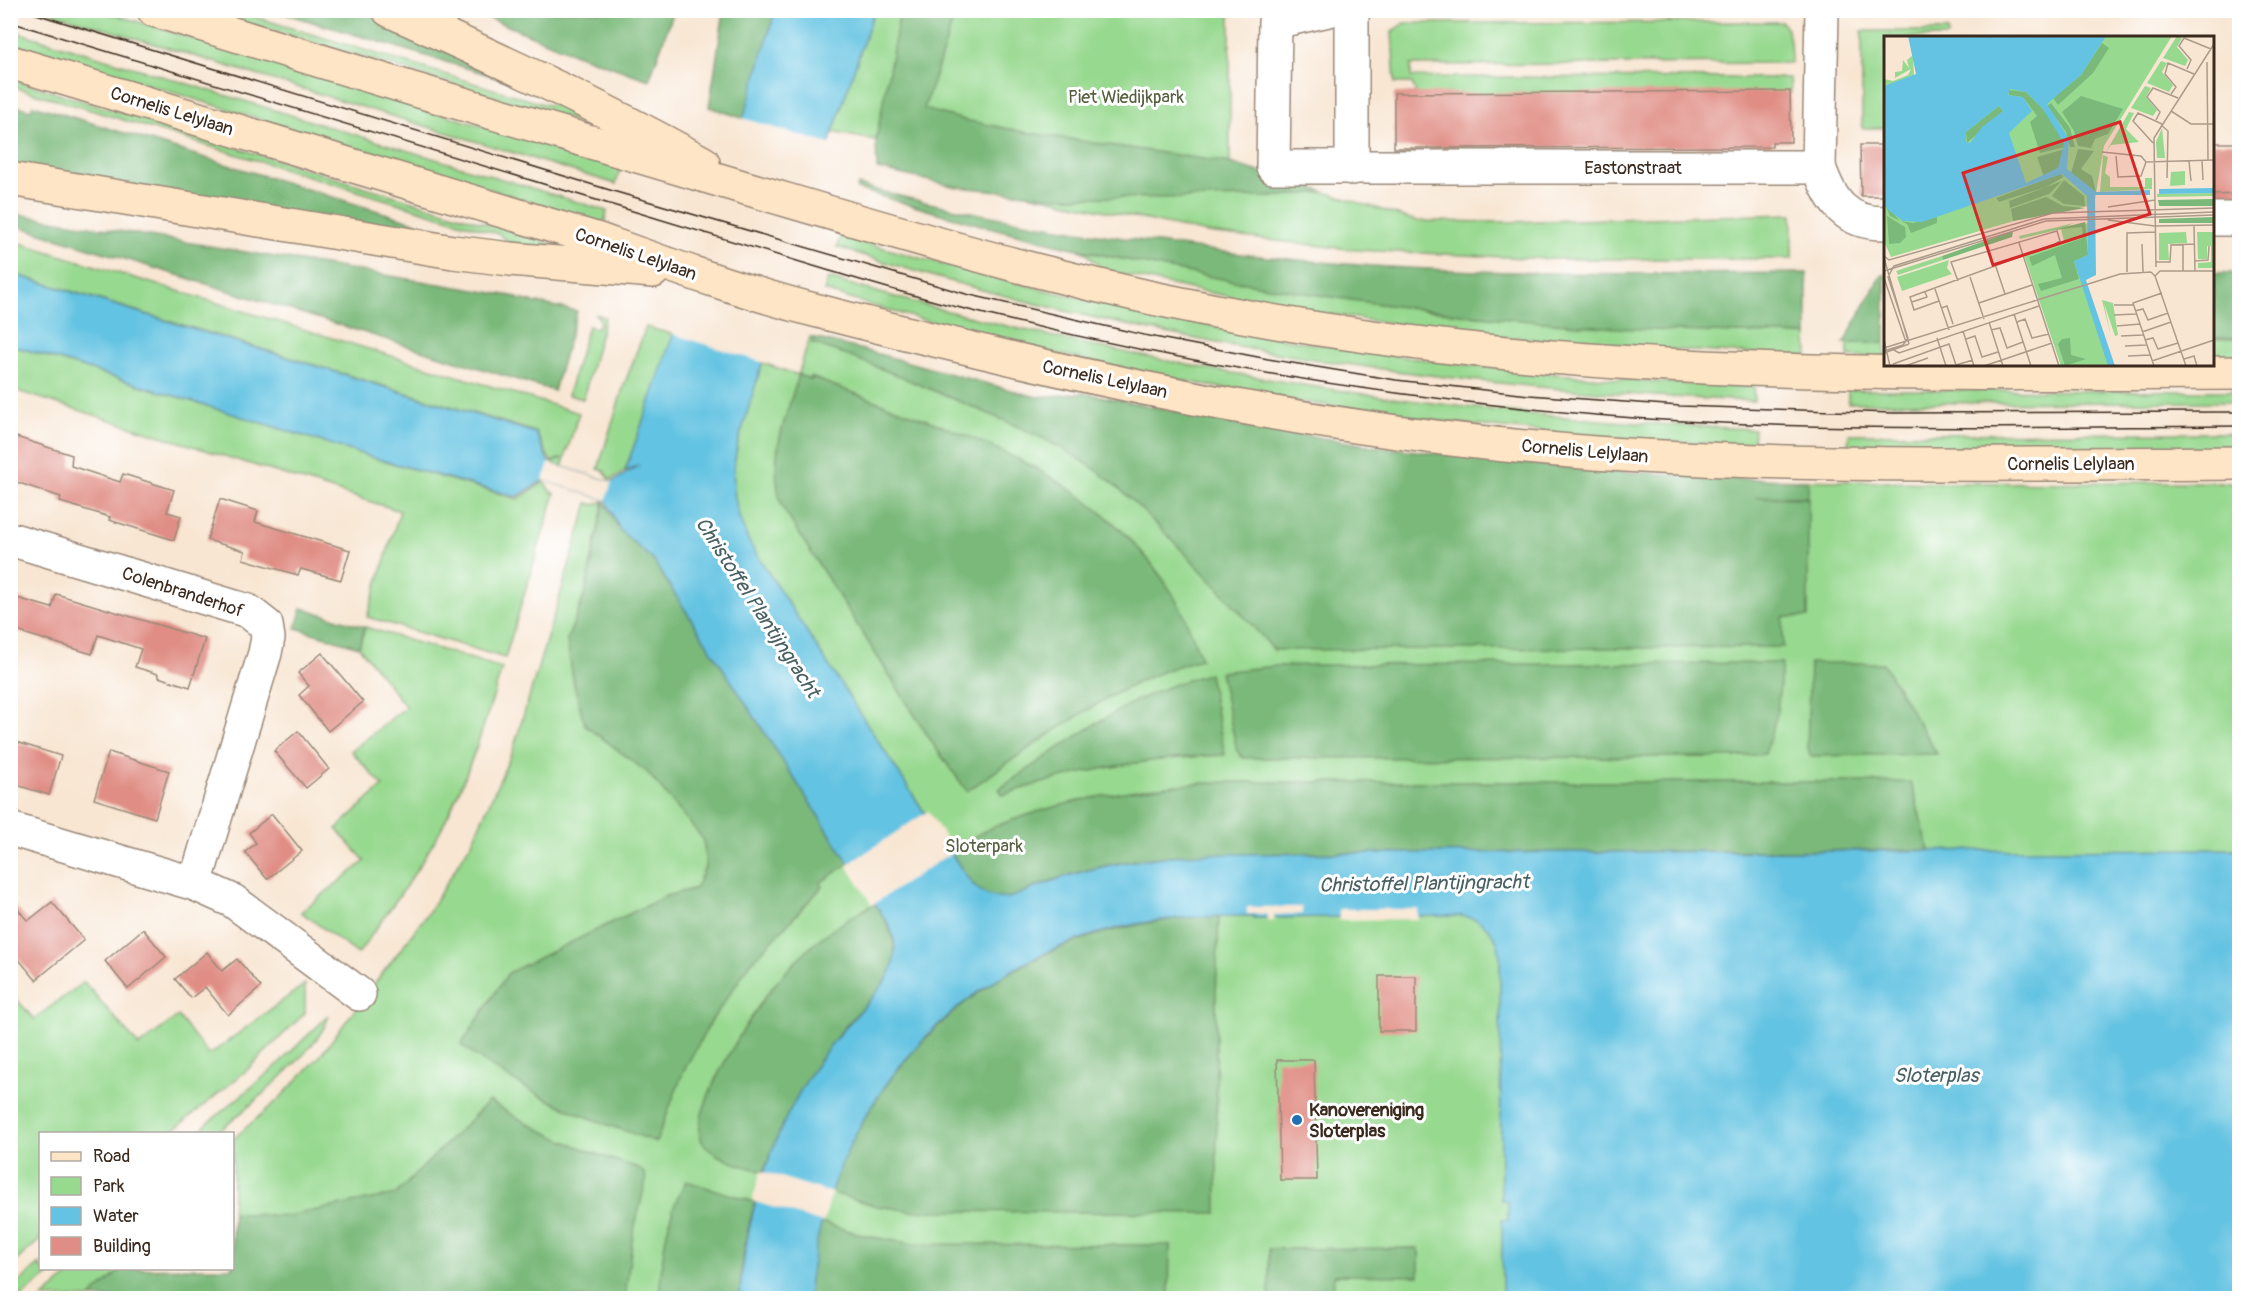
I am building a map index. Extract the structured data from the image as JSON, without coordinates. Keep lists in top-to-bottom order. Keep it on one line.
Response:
{"streets":{"main road":["Cornelis Lelylaan"],"street":["Eastonstraat","Colenbranderhof"]},"water":["Christoffel Plantijngracht","Sloterplas"],"parks":["Piet Wiedijkpark","Sloterpark"],"places":["Kanovereniging Sloterplas"],"legend":["Road","Park","Water","Building"]}
